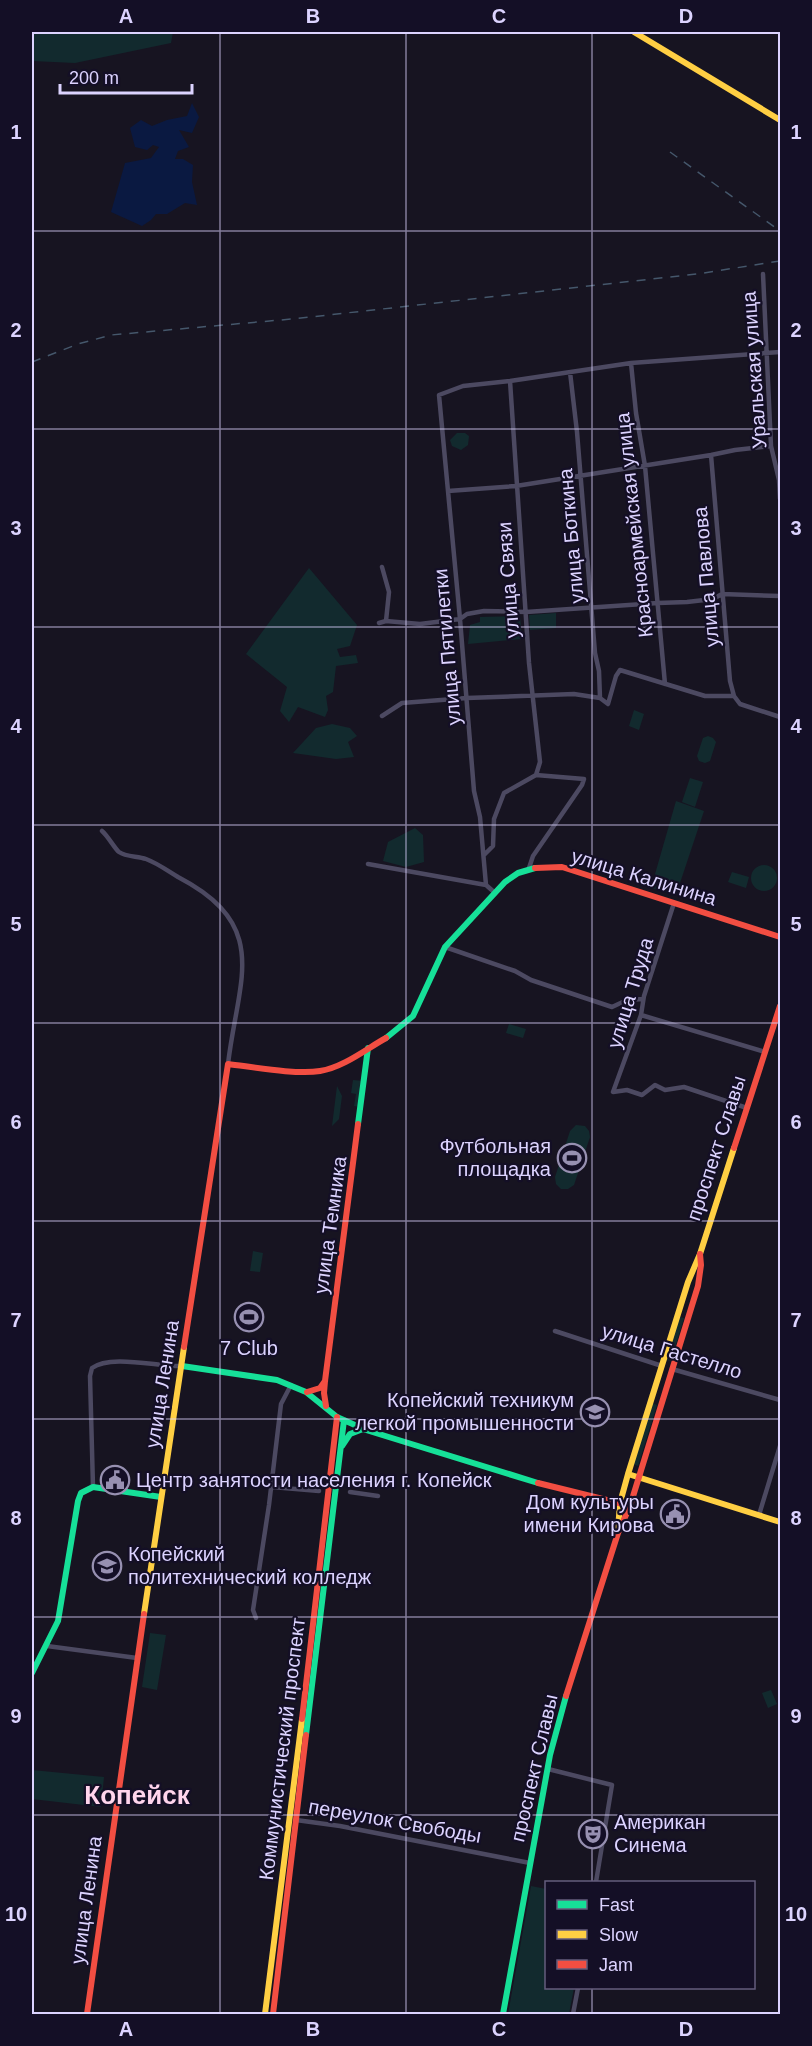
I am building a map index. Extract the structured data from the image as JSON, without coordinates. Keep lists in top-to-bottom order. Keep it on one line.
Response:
{"streets":{"street":["Уральская улица","Красноармейская улица","улица Боткина","улица Павлова","улица Связи","улица Пятилетки","улица Калинина","улица Труда","проспект Славы","улица Темника","улица Гастелло","улица Ленина","Коммунистический проспект","переулок Свободы"]},"crossings":[["улица Связи","улица Пятилетки"],["улица Калинина","улица Труда"],["улица Калинина","улица Темника"],["улица Калинина","улица Ленина"],["улица Труда","проспект Славы"],["проспект Славы","улица Гастелло"],["проспект Славы","переулок Свободы"],["Коммунистический проспект","переулок Свободы"]],"districts":["Копейск"],"places":{"sports":["Футбольная площадка","7 Club"],"school or university":["Копейский техникум легкой промышенности","Копейский политехнический колледж"],"public building":["Центр занятости населения г. Копейск","Дом культуры имени Кирова"],"theatre":["Американ Синема"]},"legend":["Fast","Slow","Jam"],"scale_bar":"200 m","grid":{"columns":["A","B","C","D"],"rows":["1","2","3","4","5","6","7","8","9","10"]}}
